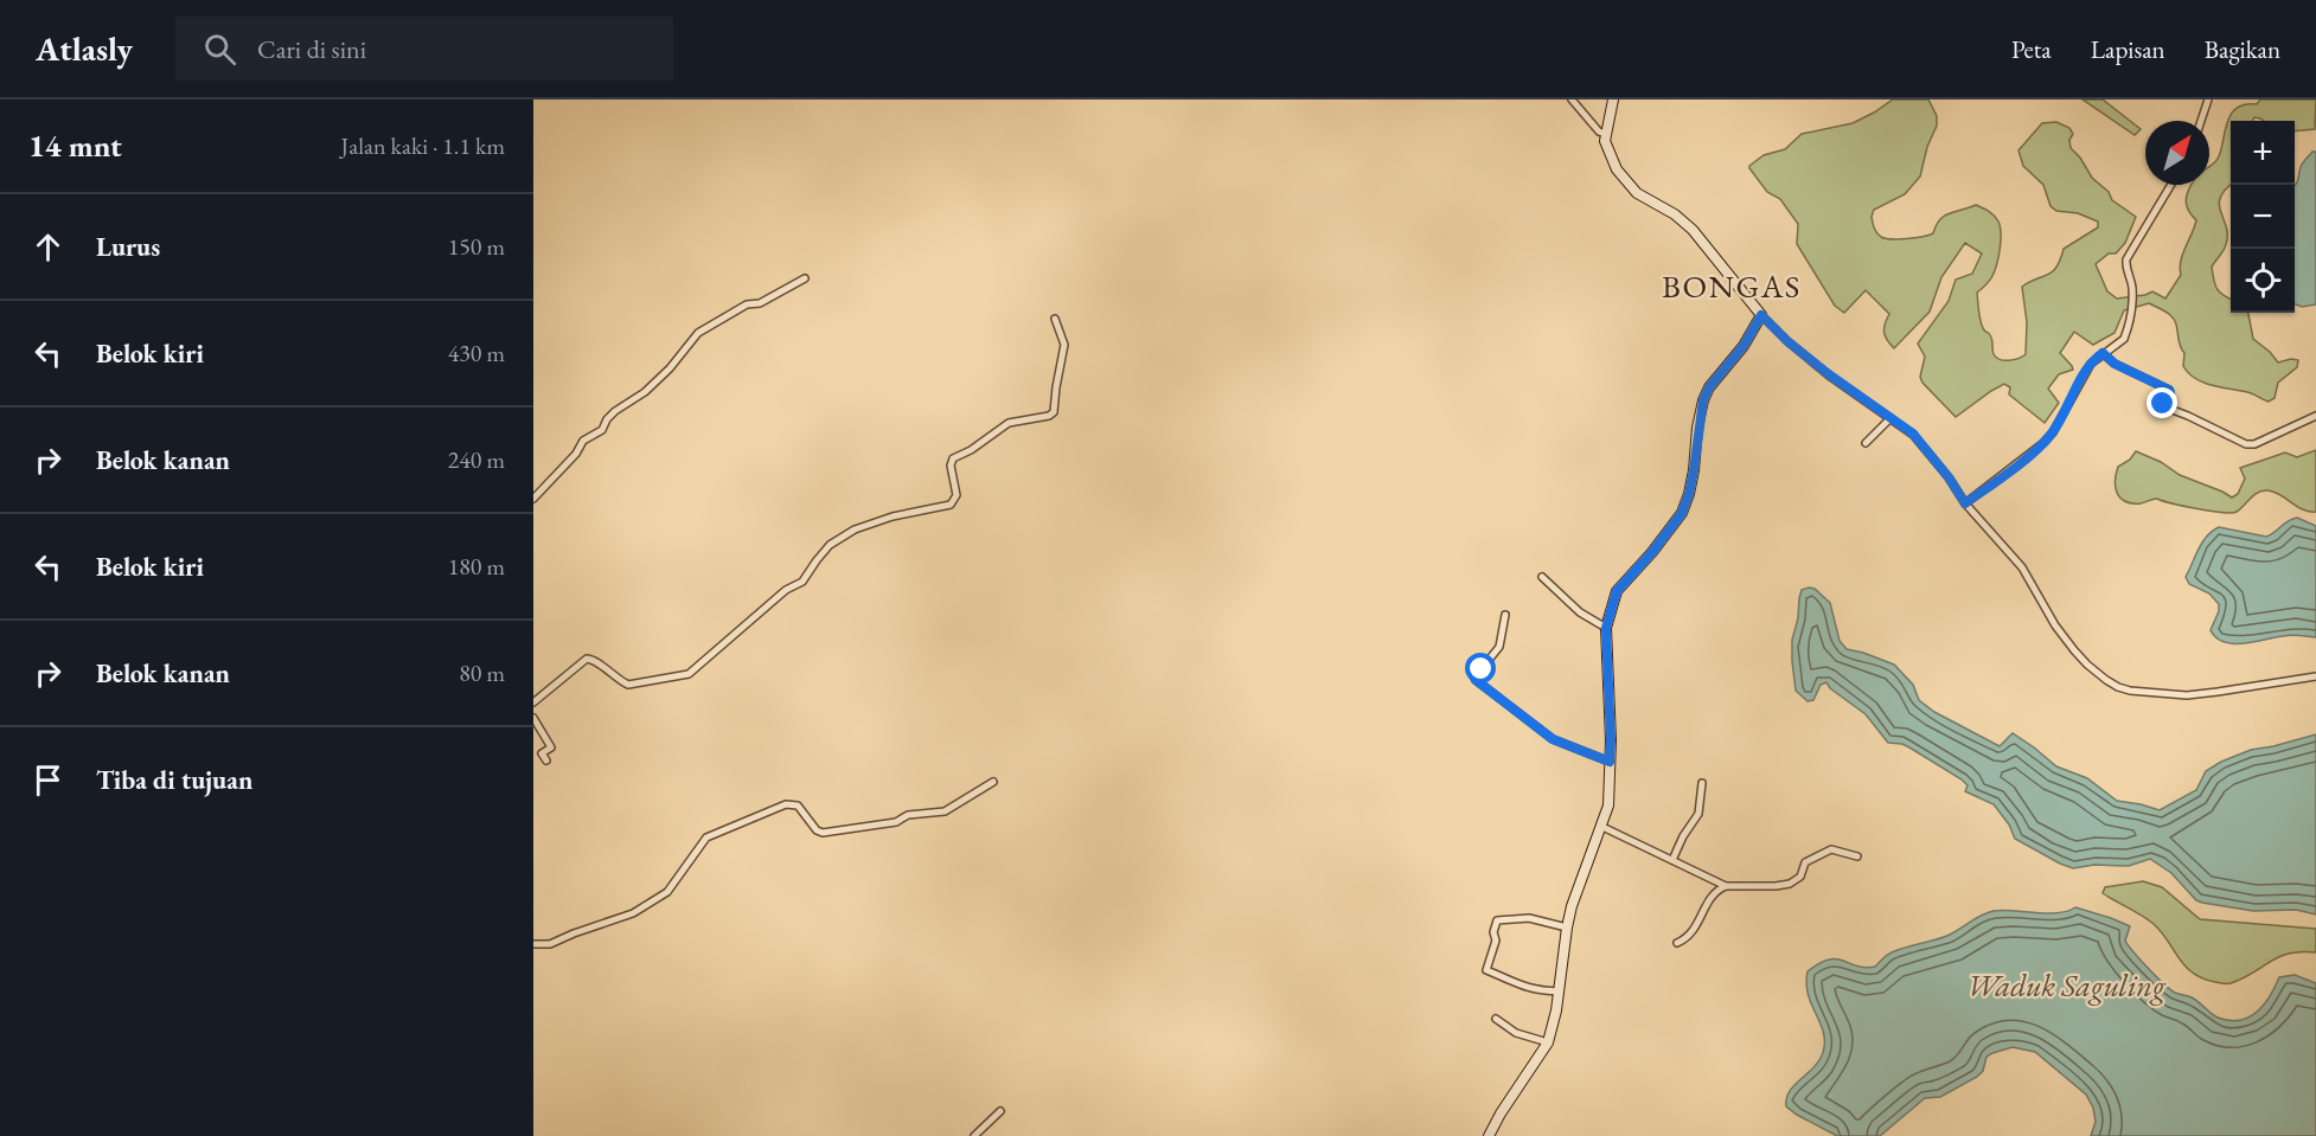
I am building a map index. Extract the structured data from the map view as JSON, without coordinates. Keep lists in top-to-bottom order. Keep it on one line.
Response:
{"districts":["BONGAS"],"water":["Waduk Saguling"],"north":"top right","page":{"header":"Atlasly","search":"Cari di sini","nav":["Peta","Lapisan","Bagikan"],"heading":["14 mnt","Jalan kaki · 1.1 km"],"map_buttons":["+","−"],"list":[["Lurus","150 m"],["Belok kiri","430 m"],["Belok kanan","240 m"],["Belok kiri","180 m"],["Belok kanan","80 m"],"Tiba di tujuan"]}}
